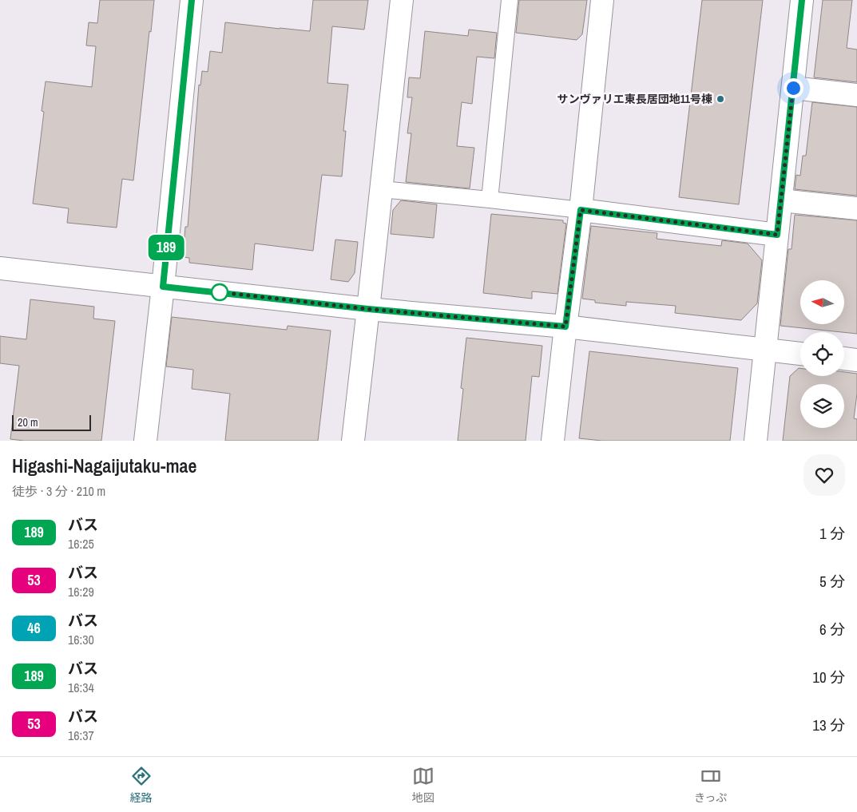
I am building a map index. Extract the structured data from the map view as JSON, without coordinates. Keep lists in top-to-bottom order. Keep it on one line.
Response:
{"places":["サンヴァリエ東長居団地11号棟"],"lines":["bus line 189"],"scale_bar":"20 m","north":"left","page":{"on_map":"189","scale":"20 m","heading":["Higashi-Nagaijutaku-mae","徒歩 · 3 分 · 210 m"],"list":[{"mark":"189","name":"バス","note":"16:25","value":"1 分"},{"mark":"53","name":"バス","note":"16:29","value":"5 分"},{"mark":"46","name":"バス","note":"16:30","value":"6 分"},{"mark":"189","name":"バス","note":"16:34","value":"10 分"},{"mark":"53","name":"バス","note":"16:37","value":"13 分"}],"tabs":["経路","地図","きっぷ"]}}
